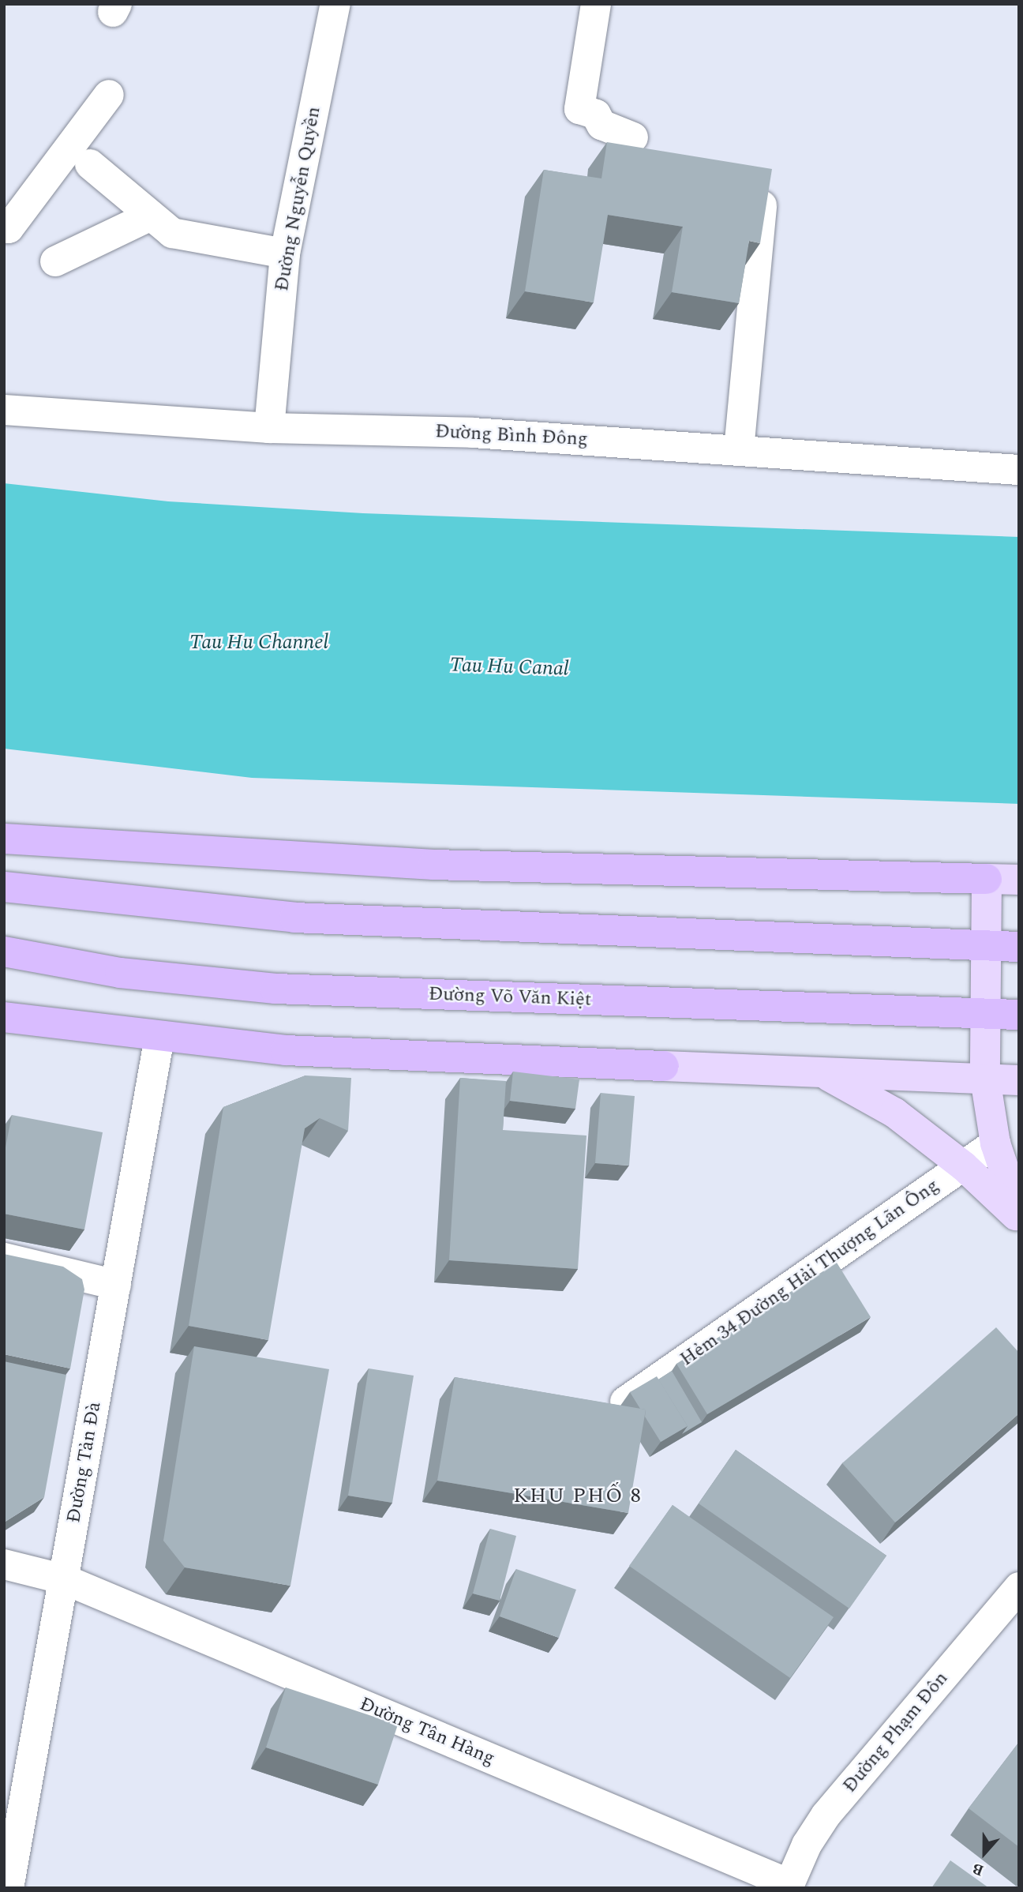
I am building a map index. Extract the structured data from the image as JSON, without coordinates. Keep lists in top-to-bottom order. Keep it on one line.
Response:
{"streets":{"highway":["Đường Võ Văn Kiệt"],"street":["Đường Nguyễn Quyền","Đường Bình Đông","Hẻm 34 Đường Hải Thượng Lãn Ông","Đường Tản Đà","Đường Tân Hàng","Đường Phạm Đôn"]},"crossings":[["Đường Nguyễn Quyền","Đường Bình Đông"],["Đường Tản Đà","Đường Tân Hàng"],["Đường Tân Hàng","Đường Phạm Đôn"]],"districts":["KHU PHỐ 8"],"water":["Tau Hu Channel","Tau Hu Canal"],"north":"bottom"}
